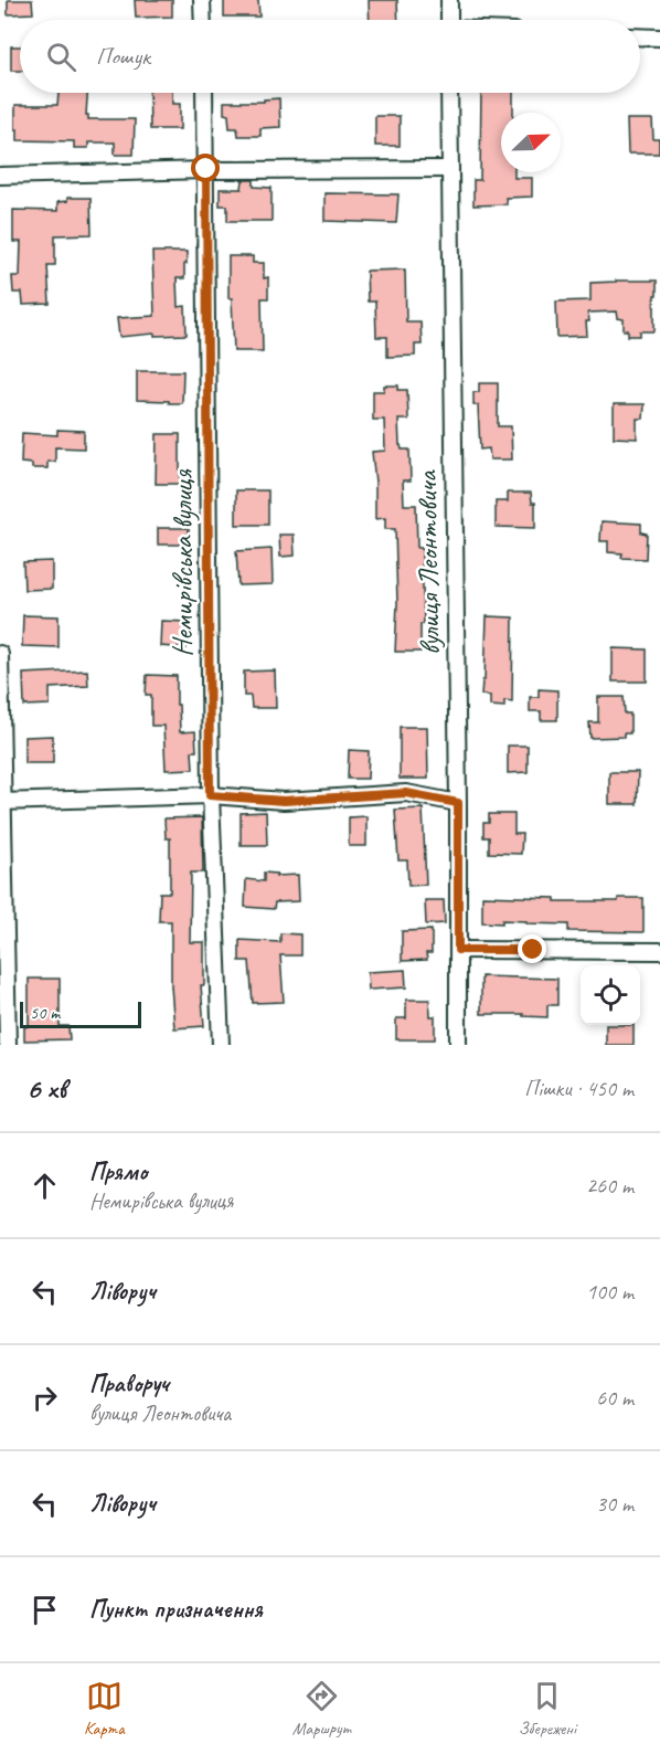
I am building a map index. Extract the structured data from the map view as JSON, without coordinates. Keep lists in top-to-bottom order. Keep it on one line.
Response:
{"streets":{"street":["Немирівська вулиця","вулиця Леонтовича"]},"scale_bar":"50 m","north":"top right","page":{"search":"Пошук","scale":"50 m","heading":["6 хв","Пішки · 450 m"],"list":[["Прямо","Немирівська вулиця","260 m"],["Ліворуч","100 m"],["Праворуч","вулиця Леонтовича","60 m"],["Ліворуч","30 m"],"Пункт призначення"],"nav":["Карта","Маршрут","Збережені"]}}
